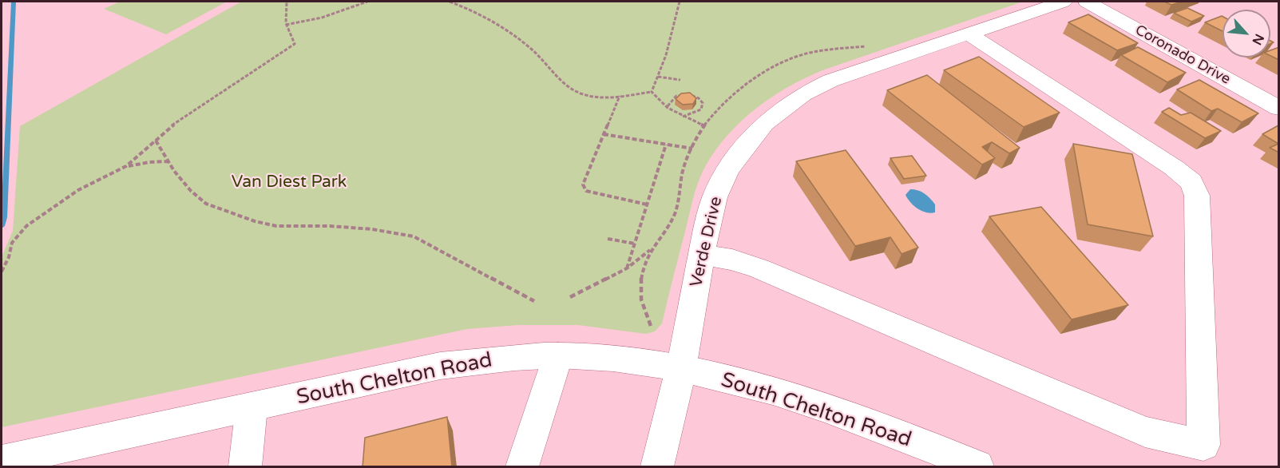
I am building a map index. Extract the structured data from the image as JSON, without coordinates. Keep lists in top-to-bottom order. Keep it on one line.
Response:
{"streets":{"street":["Coronado Drive","Verde Drive","South Chelton Road"]},"crossings":[["Verde Drive","South Chelton Road"]],"parks":["Van Diest Park"],"north":"bottom right"}
